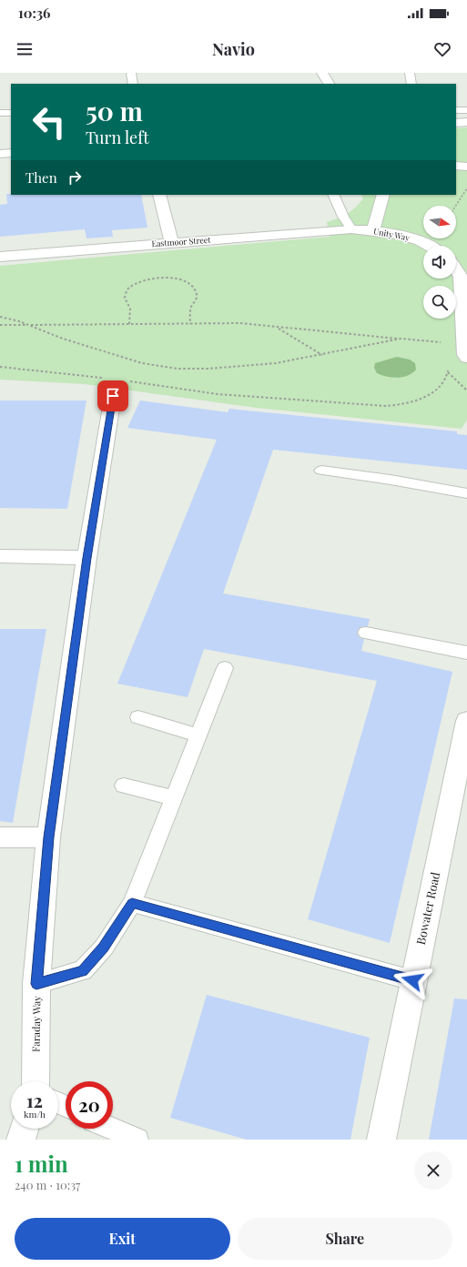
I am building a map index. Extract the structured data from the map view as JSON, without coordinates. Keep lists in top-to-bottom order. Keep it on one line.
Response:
{"streets":{"street":["Unity Way","Eastmoor Street","Bowater Road","Faraday Way"]},"crossings":[["Unity Way","Eastmoor Street"]],"north":"right","page":{"status":"10:36","header":"Navio","turn":["50 m","Turn left"],"then":"Then","speed":"12 km/h","limit":"20","heading":["1 min","240 m · 10:37"],"buttons":["Exit","Share"]}}
